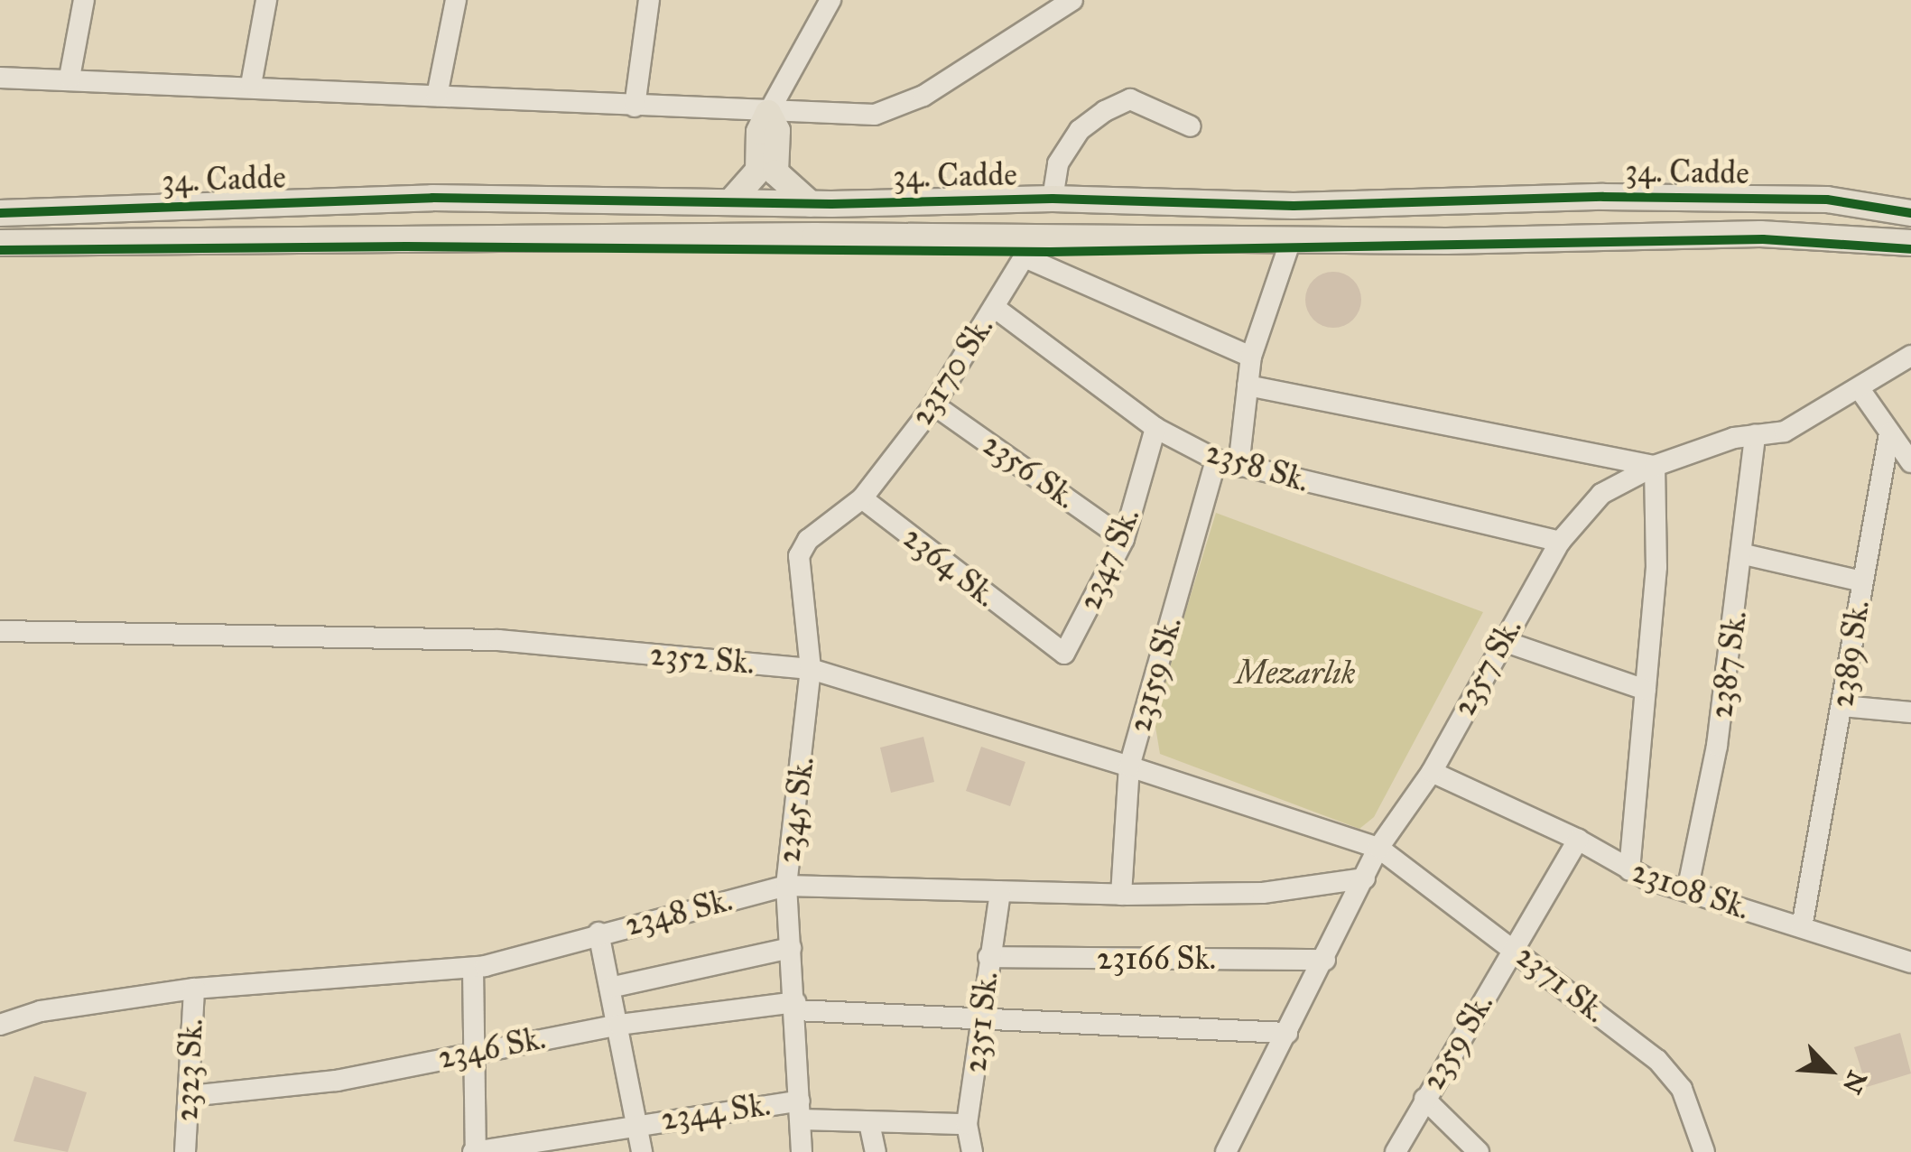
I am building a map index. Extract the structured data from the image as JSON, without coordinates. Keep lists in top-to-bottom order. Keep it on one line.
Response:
{"streets":{"main road":["34. Cadde"],"street":["23170 Sk.","2358 Sk.","2356 Sk.","2347 Sk.","2364 Sk.","2389 Sk.","2352 Sk.","2387 Sk.","2357 Sk.","23159 Sk.","2345 Sk.","23108 Sk.","2348 Sk.","23166 Sk.","2371 Sk.","2351 Sk.","2359 Sk.","2346 Sk.","2323 Sk.","2344 Sk."]},"crossings":[["34. Cadde","23170 Sk."],["23170 Sk.","2358 Sk."],["23170 Sk.","2356 Sk."],["23170 Sk.","2364 Sk."],["23170 Sk.","2345 Sk."],["2358 Sk.","2347 Sk."],["2358 Sk.","2357 Sk."],["2358 Sk.","23159 Sk."],["2356 Sk.","2347 Sk."],["2347 Sk.","2364 Sk."],["2364 Sk.","2345 Sk."],["2389 Sk.","23108 Sk."],["2352 Sk.","2357 Sk."],["2352 Sk.","23159 Sk."],["2352 Sk.","2345 Sk."],["2352 Sk.","2371 Sk."],["2387 Sk.","2357 Sk."],["2387 Sk.","23108 Sk."],["2357 Sk.","23108 Sk."],["2357 Sk.","2348 Sk."],["2357 Sk.","23166 Sk."],["2357 Sk.","2371 Sk."],["2357 Sk.","2346 Sk."],["23159 Sk.","2348 Sk."],["2345 Sk.","2348 Sk."],["2345 Sk.","2346 Sk."],["2345 Sk.","2344 Sk."],["23108 Sk.","2359 Sk."],["2348 Sk.","2351 Sk."],["2348 Sk.","2323 Sk."],["23166 Sk.","2351 Sk."],["2371 Sk.","2359 Sk."],["2351 Sk.","2346 Sk."],["2351 Sk.","2344 Sk."],["2346 Sk.","2323 Sk."]],"parks":["Mezarlık"],"north":"bottom right"}
